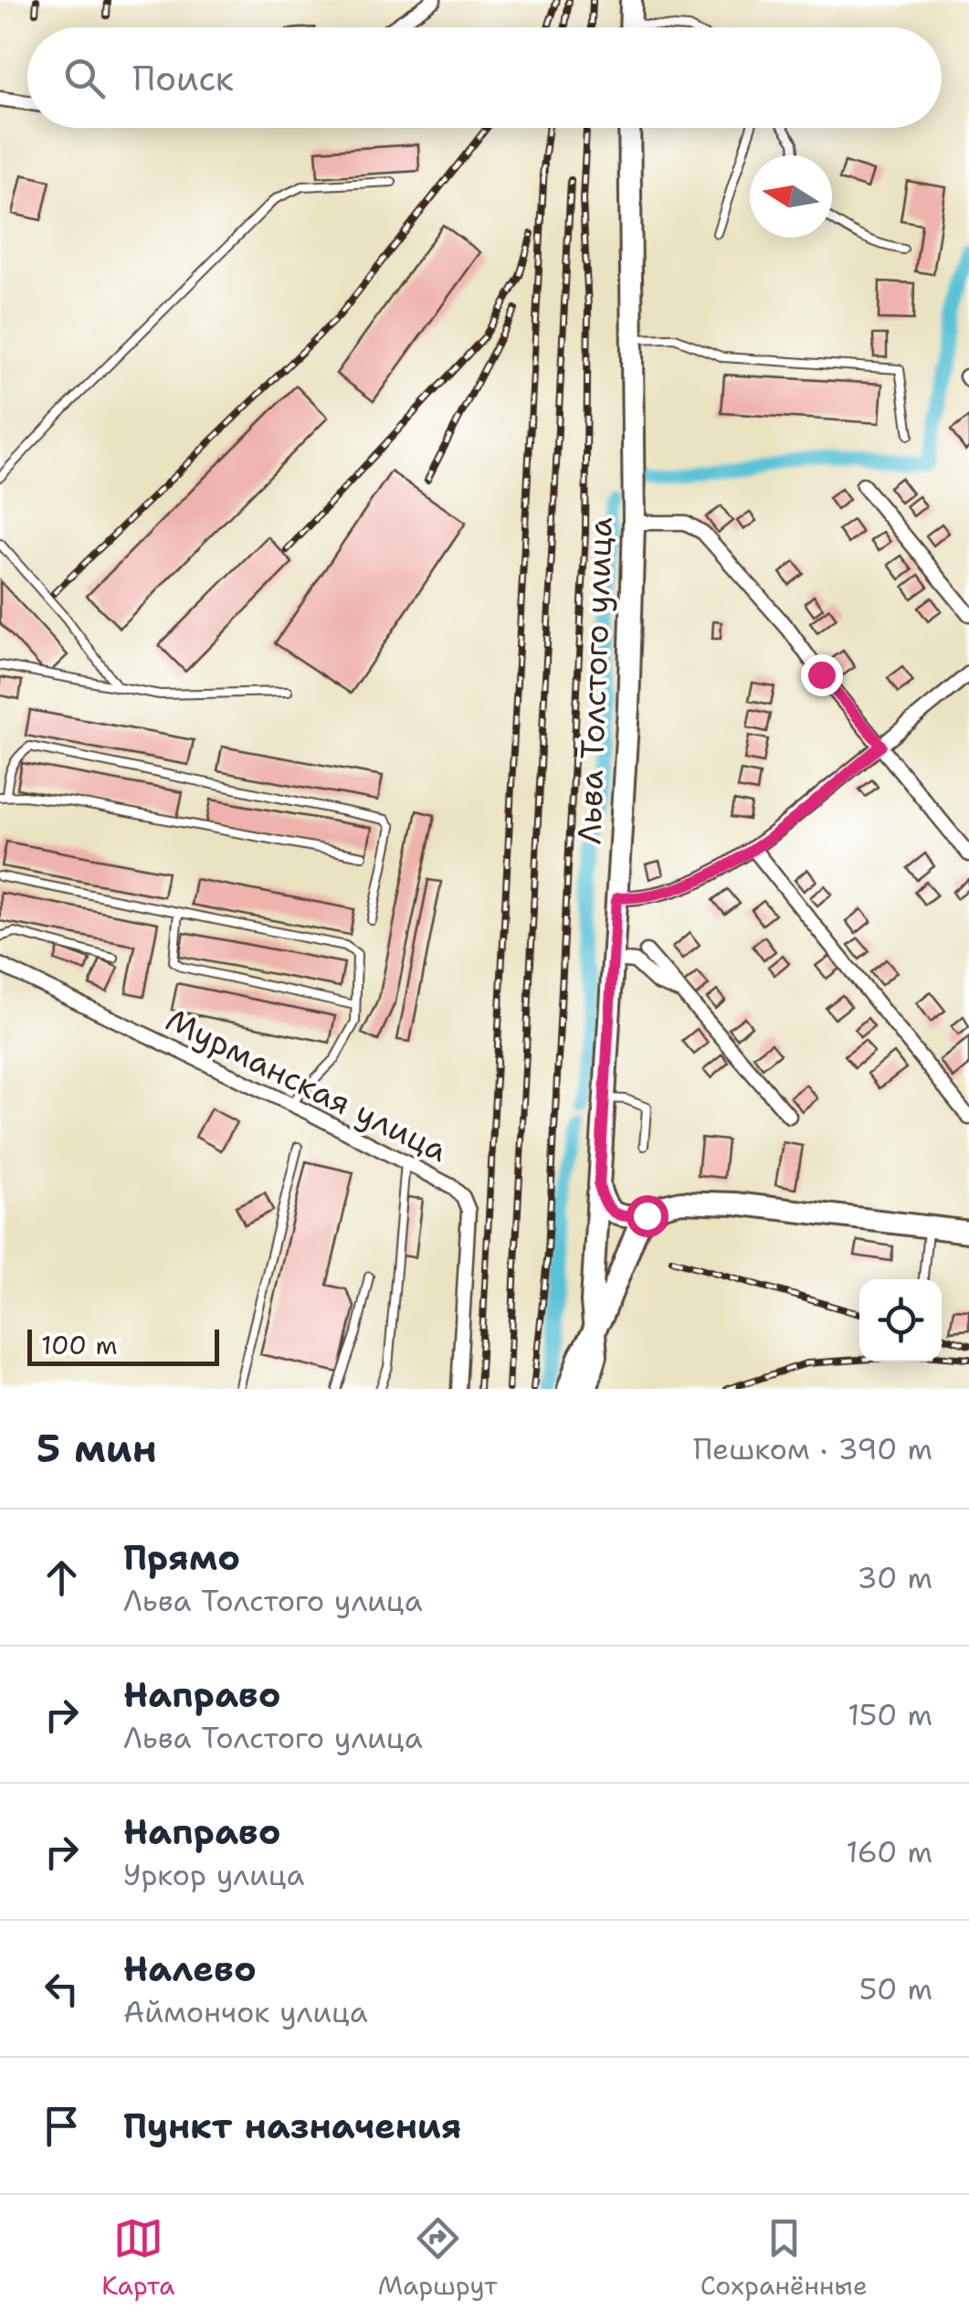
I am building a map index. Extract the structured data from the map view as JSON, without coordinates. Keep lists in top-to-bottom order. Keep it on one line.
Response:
{"streets":{"main road":["Льва Толстого улица"],"street":["Мурманская улица"]},"scale_bar":"100 m","north":"left","page":{"search":"Поиск","scale":"100 m","heading":["5 мин","Пешком · 390 m"],"list":[["Прямо","Льва Толстого улица","30 m"],["Направо","Льва Толстого улица","150 m"],["Направо","Уркор улица","160 m"],["Налево","Аймончок улица","50 m"],"Пункт назначения"],"nav":["Карта","Маршрут","Сохранённые"]}}
